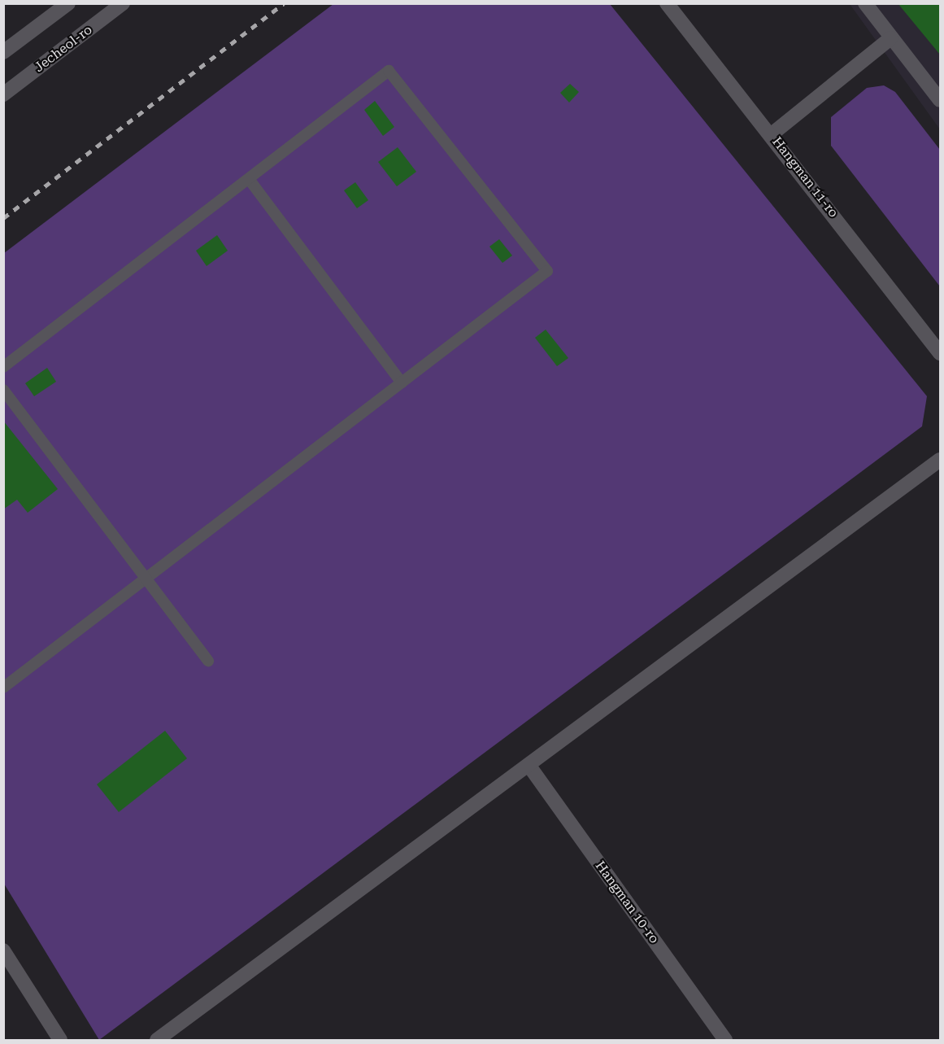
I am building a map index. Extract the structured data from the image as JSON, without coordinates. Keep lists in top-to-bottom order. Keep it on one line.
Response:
{"streets":{"street":["Jecheol-ro","Hangman 11-ro","Hangman 10-ro"]}}
